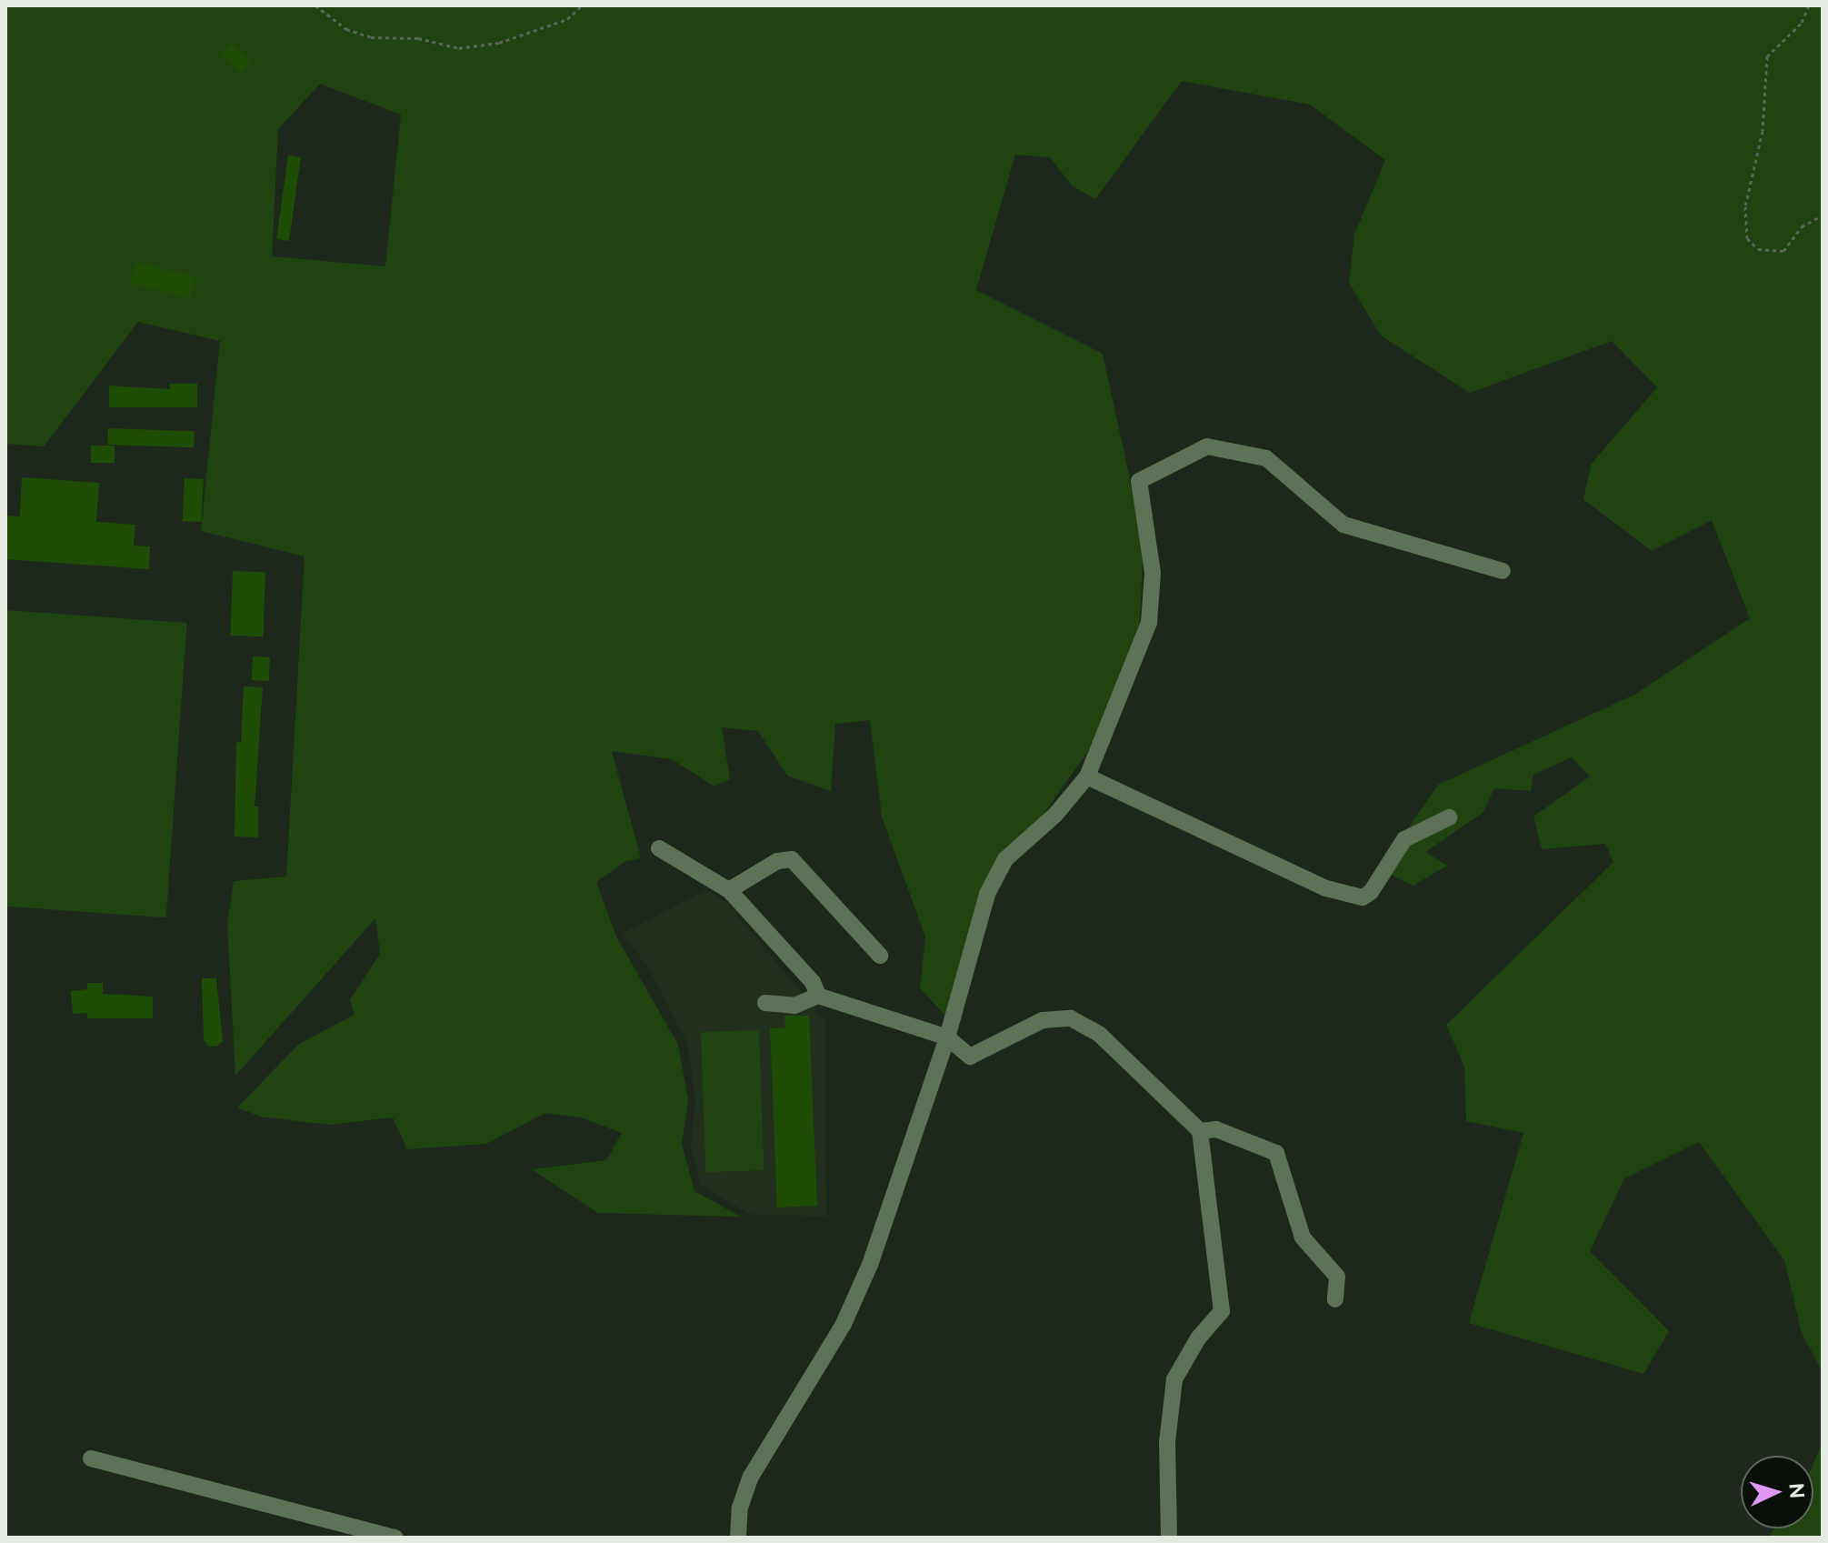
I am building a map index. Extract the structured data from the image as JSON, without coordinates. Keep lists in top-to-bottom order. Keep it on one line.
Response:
{"north":"right"}
